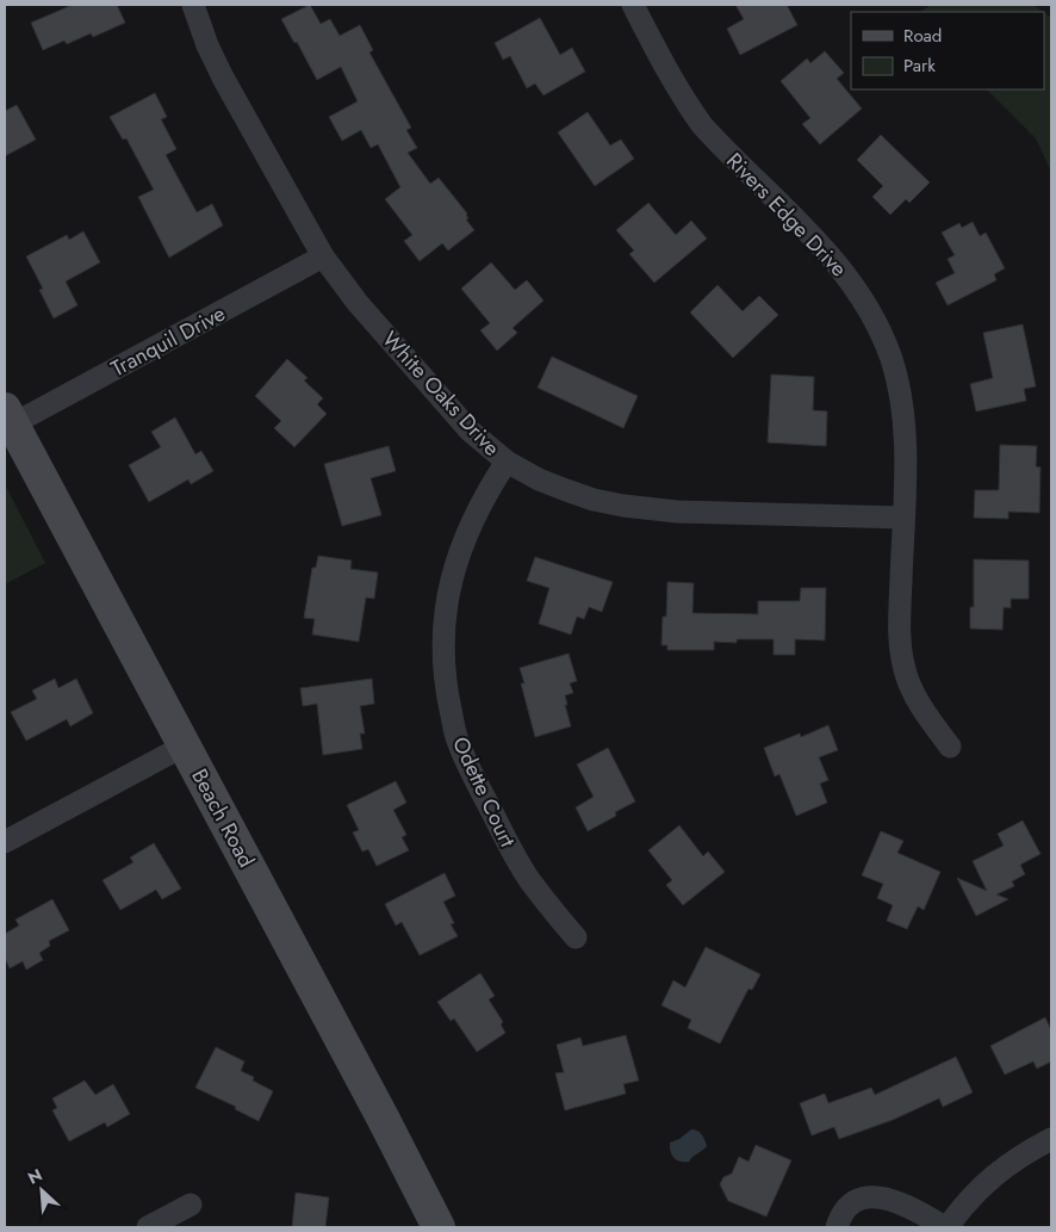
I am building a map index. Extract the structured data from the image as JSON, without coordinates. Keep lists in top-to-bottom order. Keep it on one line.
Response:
{"streets":{"street":["Rivers Edge Drive","Tranquil Drive","White Oaks Drive","Odette Court","Beach Road"]},"crossings":[["Rivers Edge Drive","White Oaks Drive"],["Tranquil Drive","White Oaks Drive"],["Tranquil Drive","Beach Road"],["White Oaks Drive","Odette Court"]],"legend":["Road","Park"],"north":"top left"}
